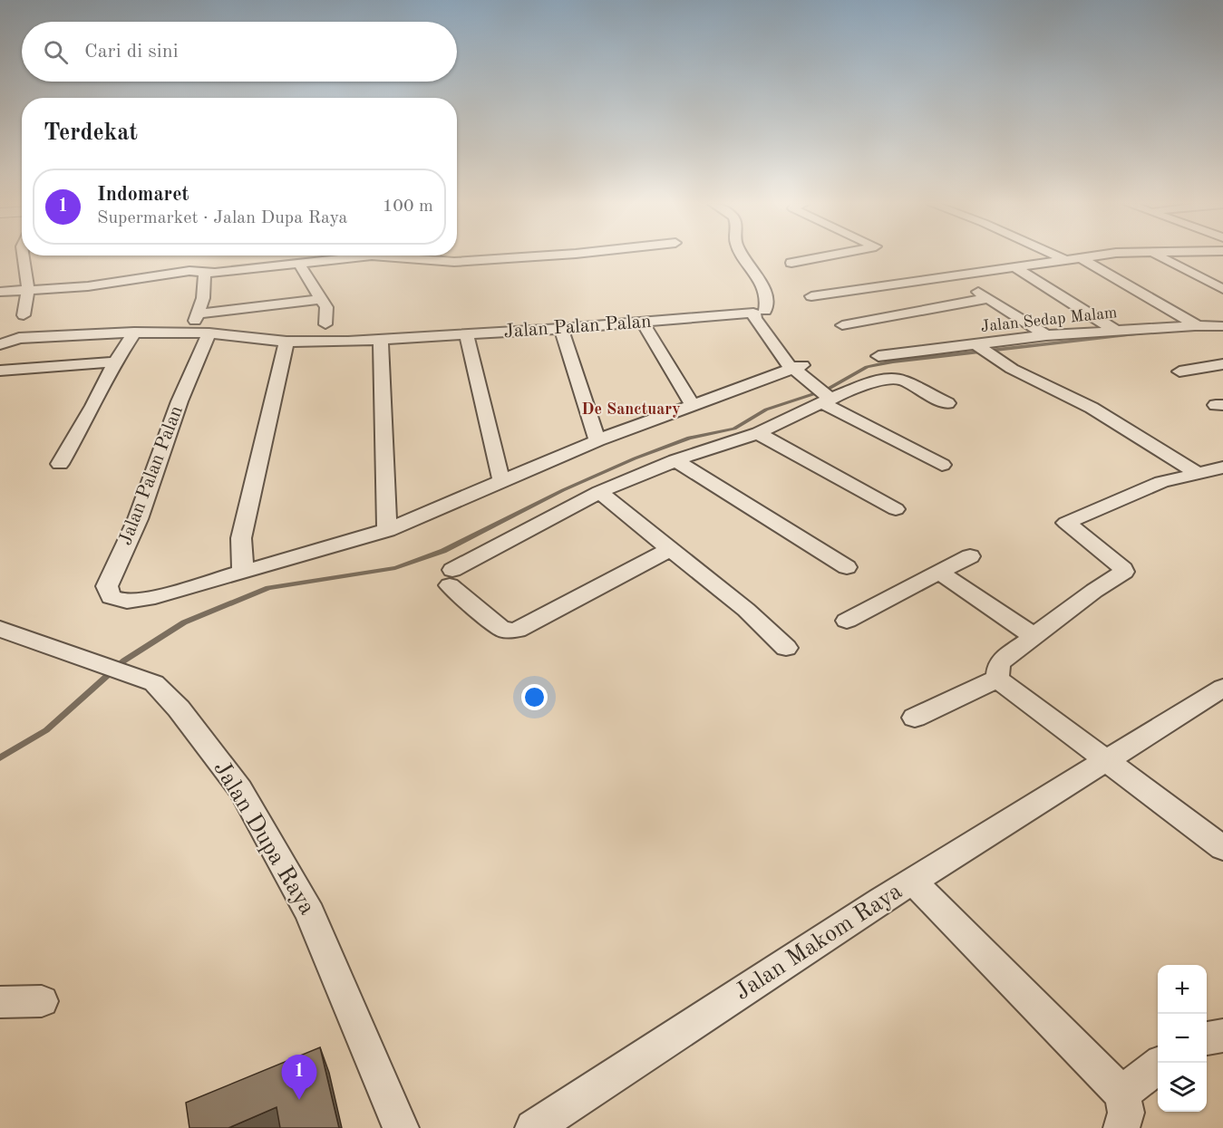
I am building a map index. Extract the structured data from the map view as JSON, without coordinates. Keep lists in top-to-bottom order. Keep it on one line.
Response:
{"streets":{"street":["Jalan Sedap Malam","Jalan Palan Palan","Jalan Dupa Raya","Jalan Makom Raya"]},"districts":["De Sanctuary"],"page":{"search":"Cari di sini","heading":"Terdekat","list":[{"mark":"1","name":"Indomaret","note":"Supermarket · Jalan Dupa Raya","value":"100 m"}],"map_buttons":["+","−"],"pins":"1"}}
